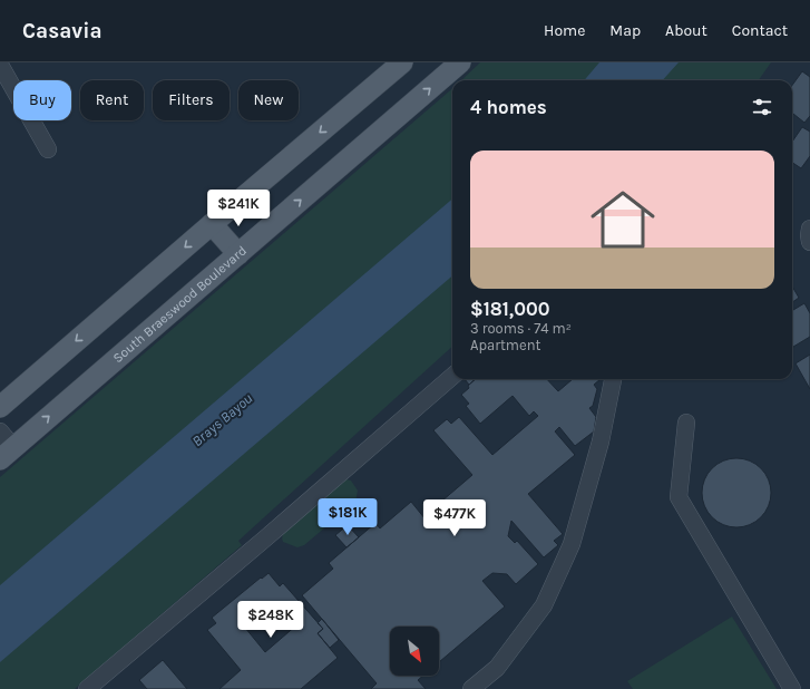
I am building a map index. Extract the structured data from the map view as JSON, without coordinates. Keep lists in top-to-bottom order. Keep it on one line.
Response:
{"streets":{"main road":["South Braeswood Boulevard"]},"water":["Brays Bayou"],"north":"bottom right","page":{"header":"Casavia","nav":["Home","Map","About","Contact"],"chip":["Buy","Rent","Filters","New"],"heading":"4 homes","list":[{"name":"$181,000","note":"3 rooms · 74 m² · Apartment"}],"price":["$241K","$181K","$477K","$248K"]}}
